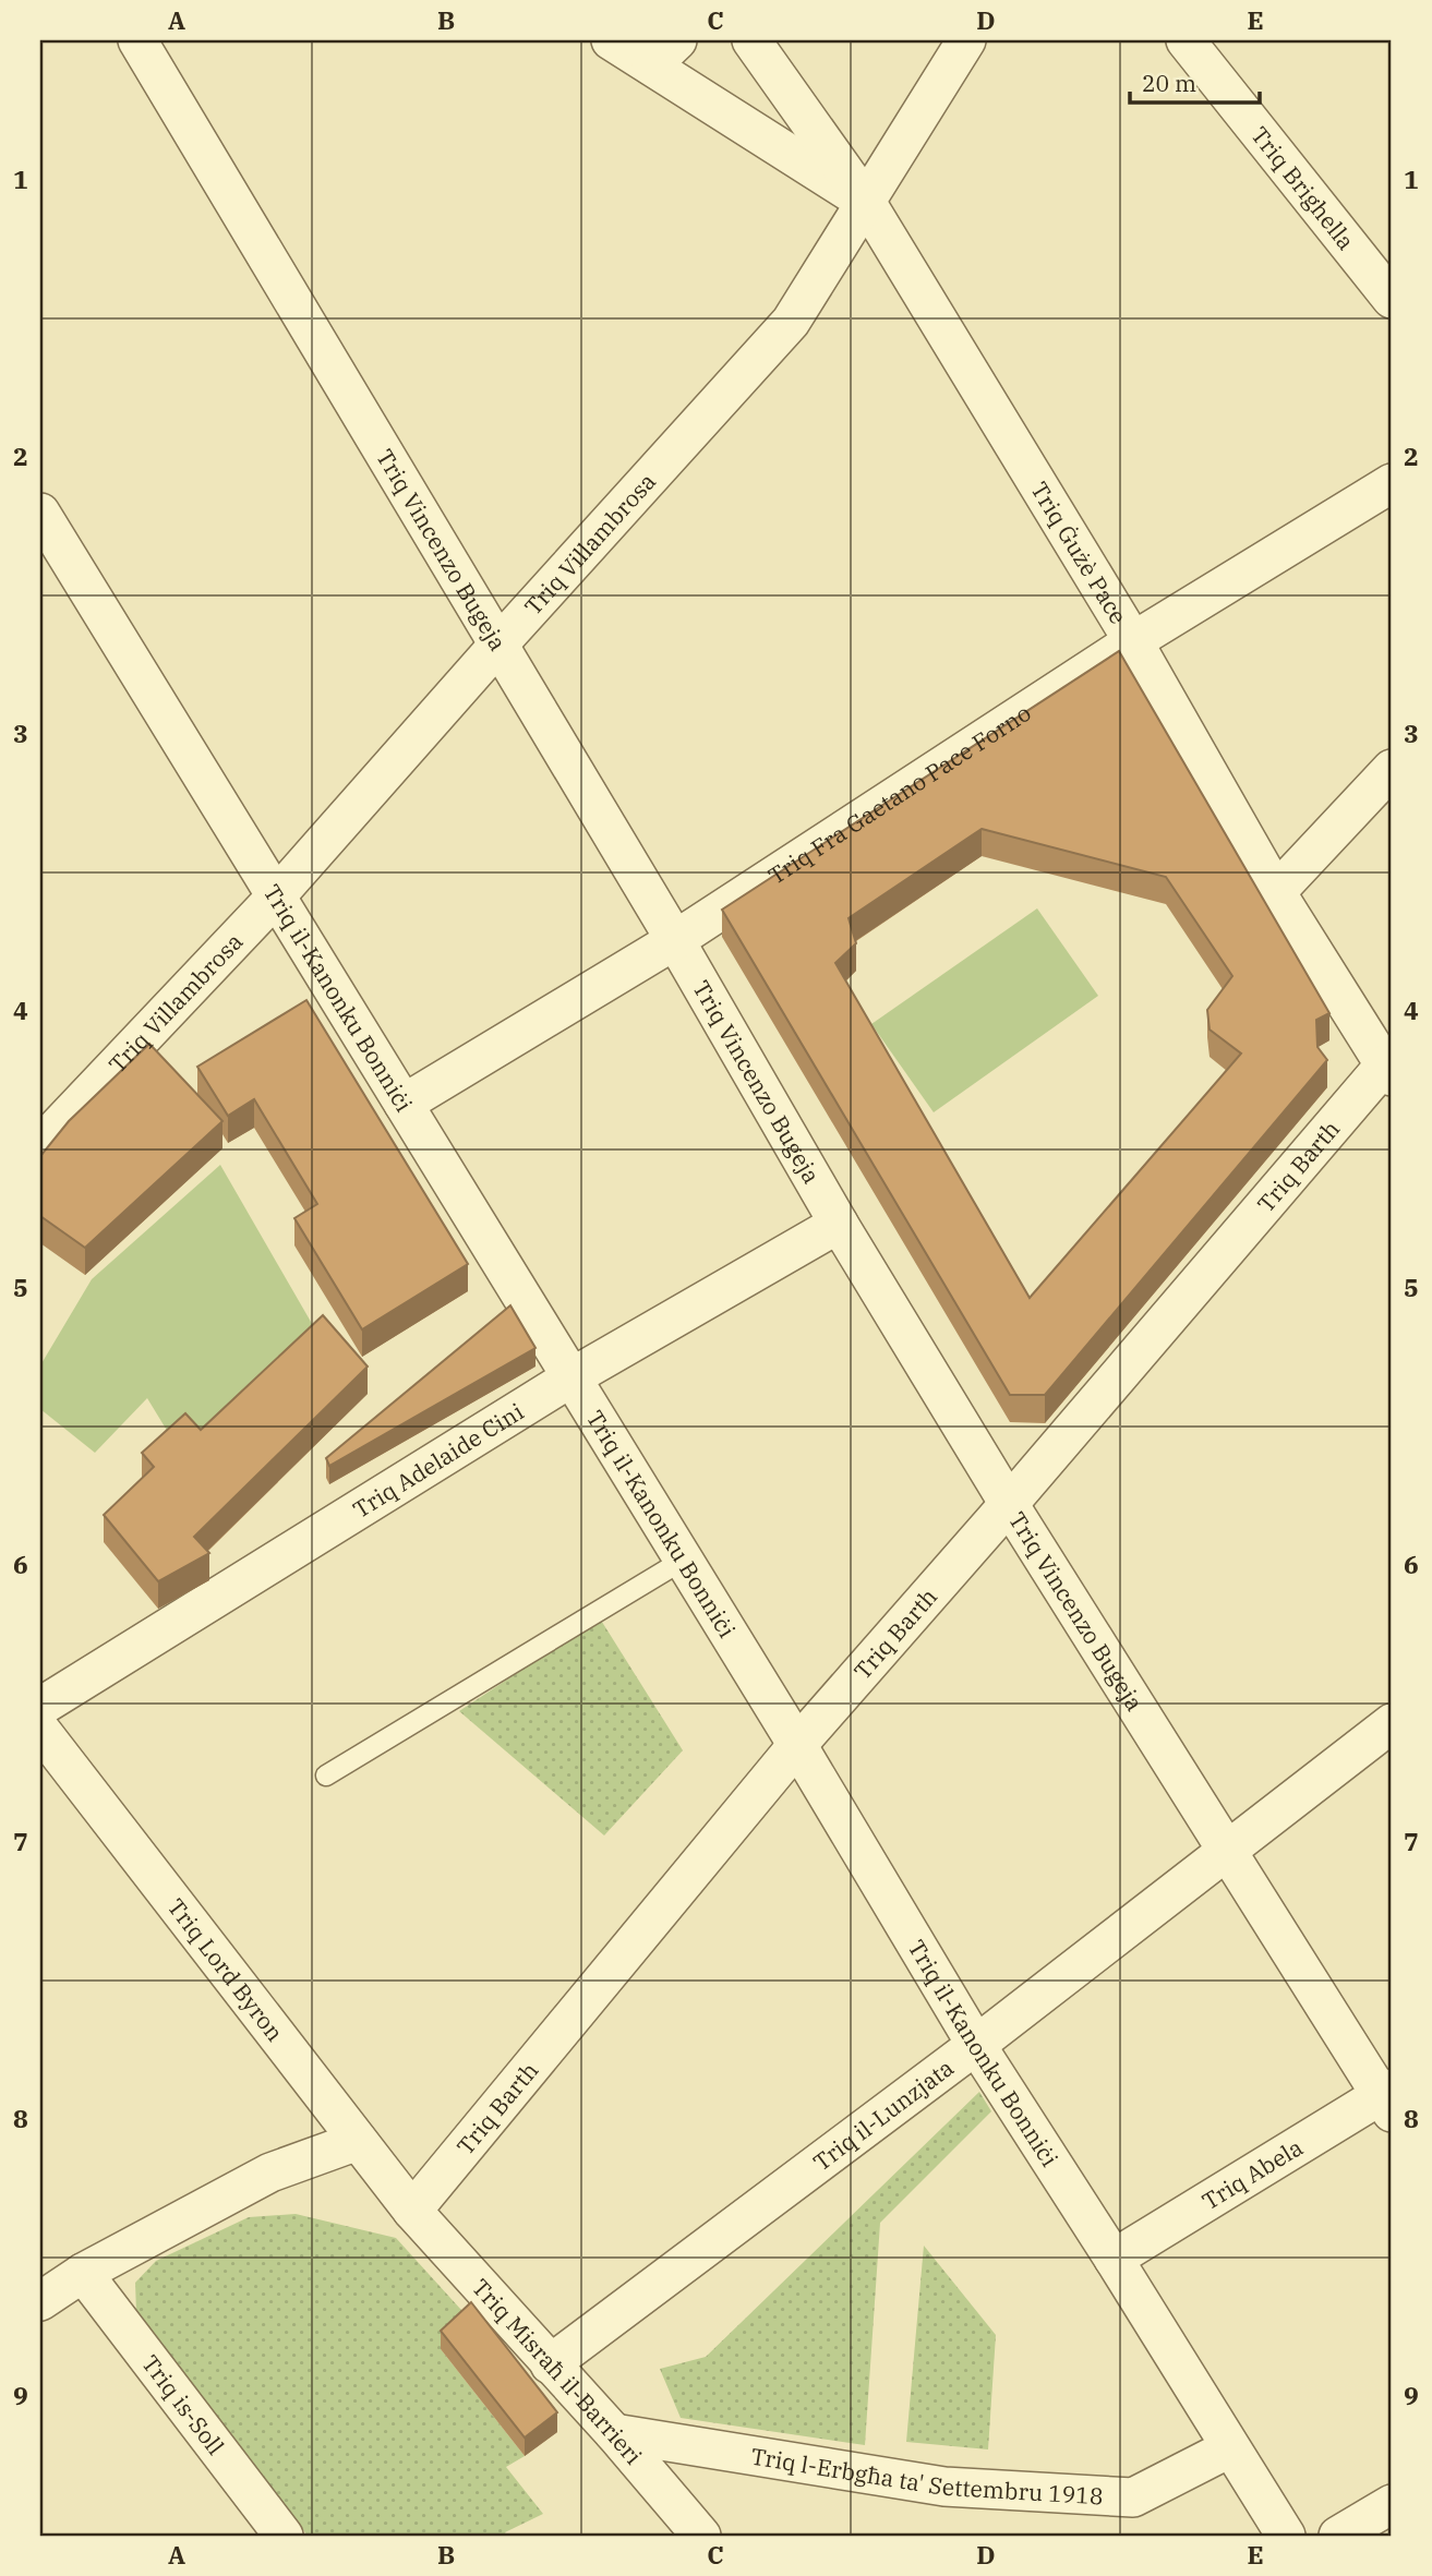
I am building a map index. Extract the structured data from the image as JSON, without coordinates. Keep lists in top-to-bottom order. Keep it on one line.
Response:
{"streets":{"street":["Triq Brighella","Triq Villambrosa","Triq Vincenzo Bugeja","Triq Ġużè Pace","Triq Fra Gaetano Pace Forno","Triq il-Kanonku Bonniċi","Triq Barth","Triq Adelaide Cini","Triq Lord Byron","Triq il-Lunzjata","Triq Abela","Triq Misraħ il-Barrieri","Triq is-Soll","Triq l-Erbgħa ta' Settembru 1918"]},"crossings":[["Triq Villambrosa","Triq Vincenzo Bugeja"],["Triq Villambrosa","Triq Ġużè Pace"],["Triq Villambrosa","Triq il-Kanonku Bonniċi"],["Triq Vincenzo Bugeja","Triq Fra Gaetano Pace Forno"],["Triq Vincenzo Bugeja","Triq Barth"],["Triq Vincenzo Bugeja","Triq Adelaide Cini"],["Triq Vincenzo Bugeja","Triq il-Lunzjata"],["Triq Vincenzo Bugeja","Triq Abela"],["Triq Ġużè Pace","Triq Fra Gaetano Pace Forno"],["Triq Ġużè Pace","Triq Barth"],["Triq Fra Gaetano Pace Forno","Triq il-Kanonku Bonniċi"],["Triq il-Kanonku Bonniċi","Triq Barth"],["Triq il-Kanonku Bonniċi","Triq Adelaide Cini"],["Triq il-Kanonku Bonniċi","Triq il-Lunzjata"],["Triq il-Kanonku Bonniċi","Triq Abela"],["Triq il-Kanonku Bonniċi","Triq l-Erbgħa ta' Settembru 1918"],["Triq Barth","Triq Lord Byron"],["Triq Barth","Triq Misraħ il-Barrieri"],["Triq Lord Byron","Triq Misraħ il-Barrieri"],["Triq il-Lunzjata","Triq Misraħ il-Barrieri"],["Triq Misraħ il-Barrieri","Triq l-Erbgħa ta' Settembru 1918"]],"scale_bar":"20 m","grid":{"columns":["A","B","C","D","E"],"rows":["1","2","3","4","5","6","7","8","9"]}}
